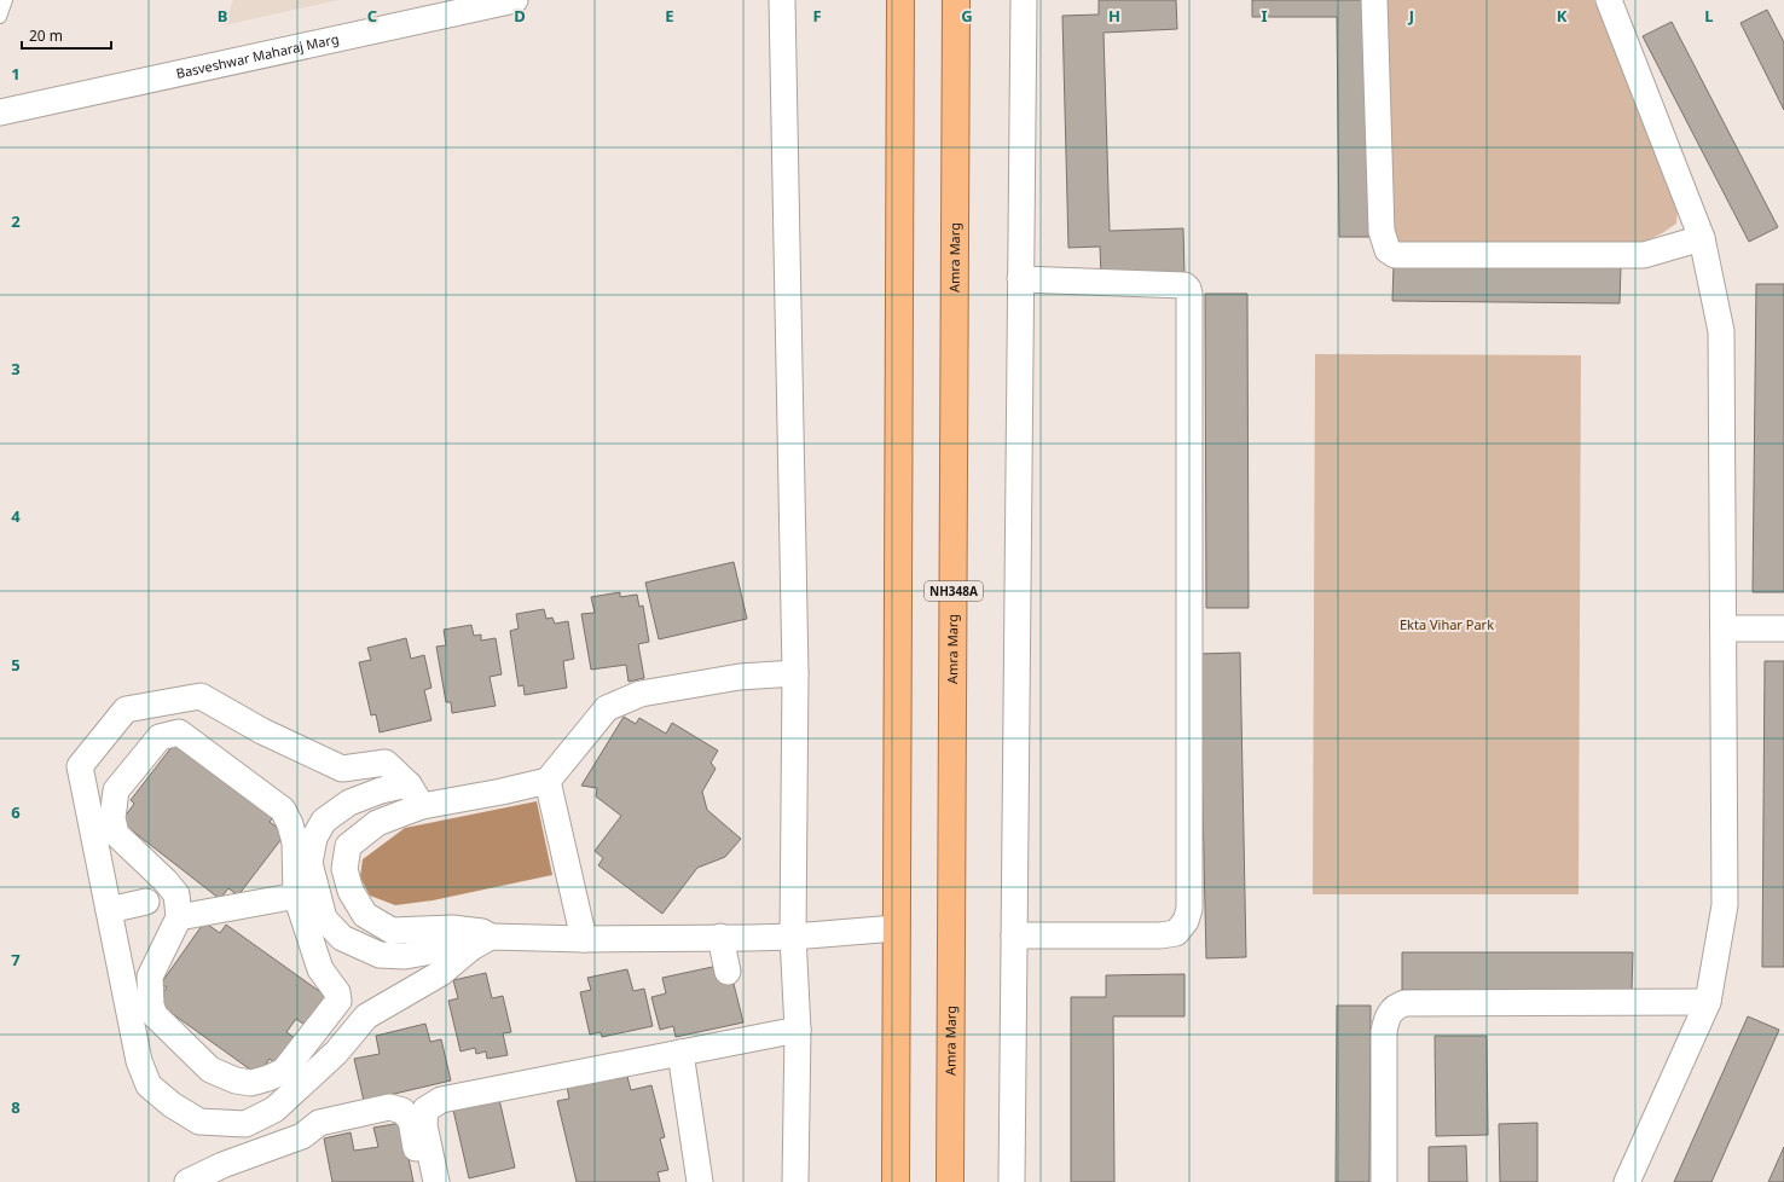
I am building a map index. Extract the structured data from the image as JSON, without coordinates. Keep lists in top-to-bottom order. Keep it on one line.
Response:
{"streets":{"highway":["Amra Marg","NH348A"],"street":["Basveshwar Maharaj Marg"]},"parks":["Ekta Vihar Park"],"scale_bar":"20 m","grid":{"columns":["B","C","D","E","F","G","H","I","J","K","L"],"rows":["1","2","3","4","5","6","7","8"]}}
